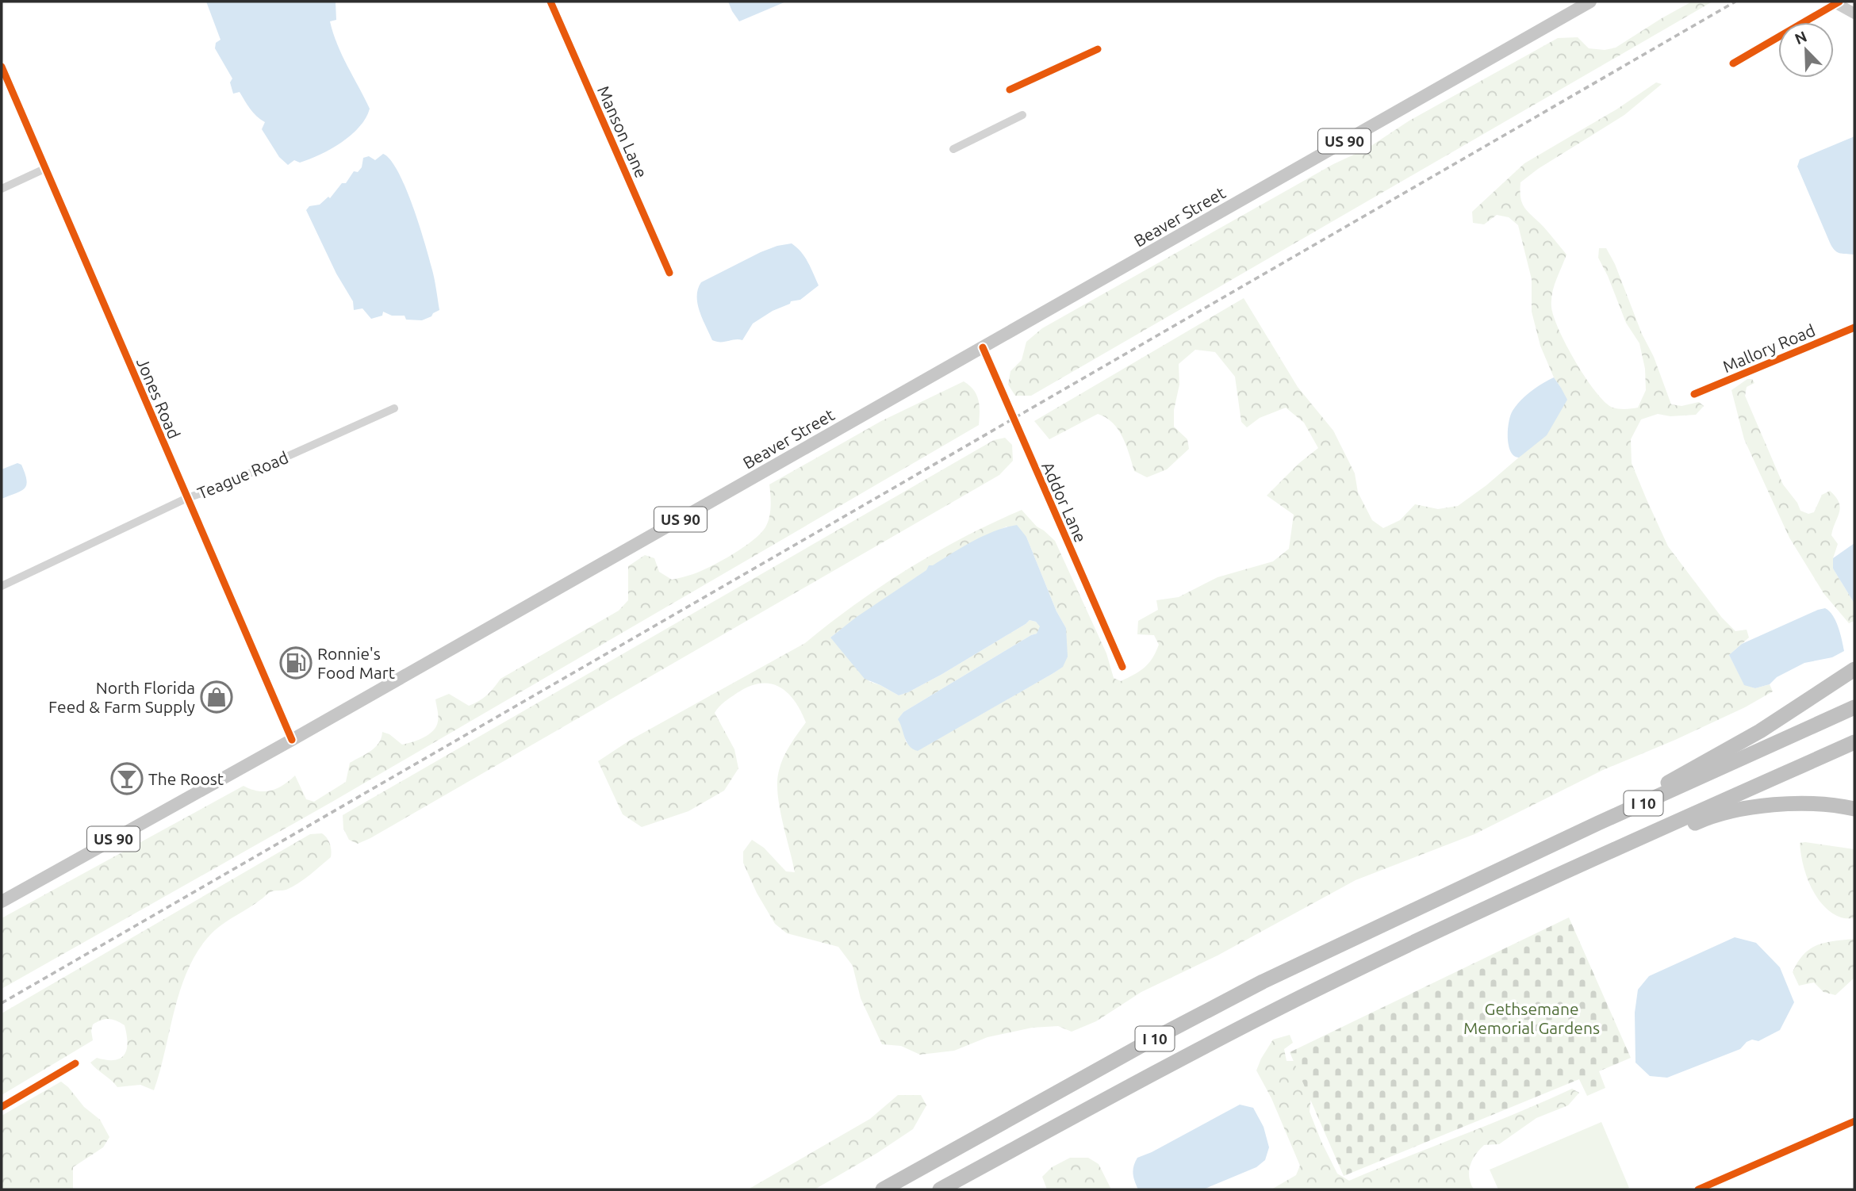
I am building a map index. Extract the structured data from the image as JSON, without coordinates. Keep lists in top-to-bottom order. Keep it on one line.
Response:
{"streets":{"highway":["I 10"],"main road":["US 90","Beaver Street"],"street":["Manson Lane","Mallory Road","Jones Road","Teague Road","Addor Lane"]},"crossings":[["Beaver Street","Jones Road"],["Beaver Street","Addor Lane"],["Jones Road","Teague Road"]],"parks":["Gethsemane Memorial Gardens"],"places":{"fuel station":["Ronnie's Food Mart"],"shop":["North Florida Feed & Farm Supply"],"bar":["The Roost"]},"north":"top left"}
